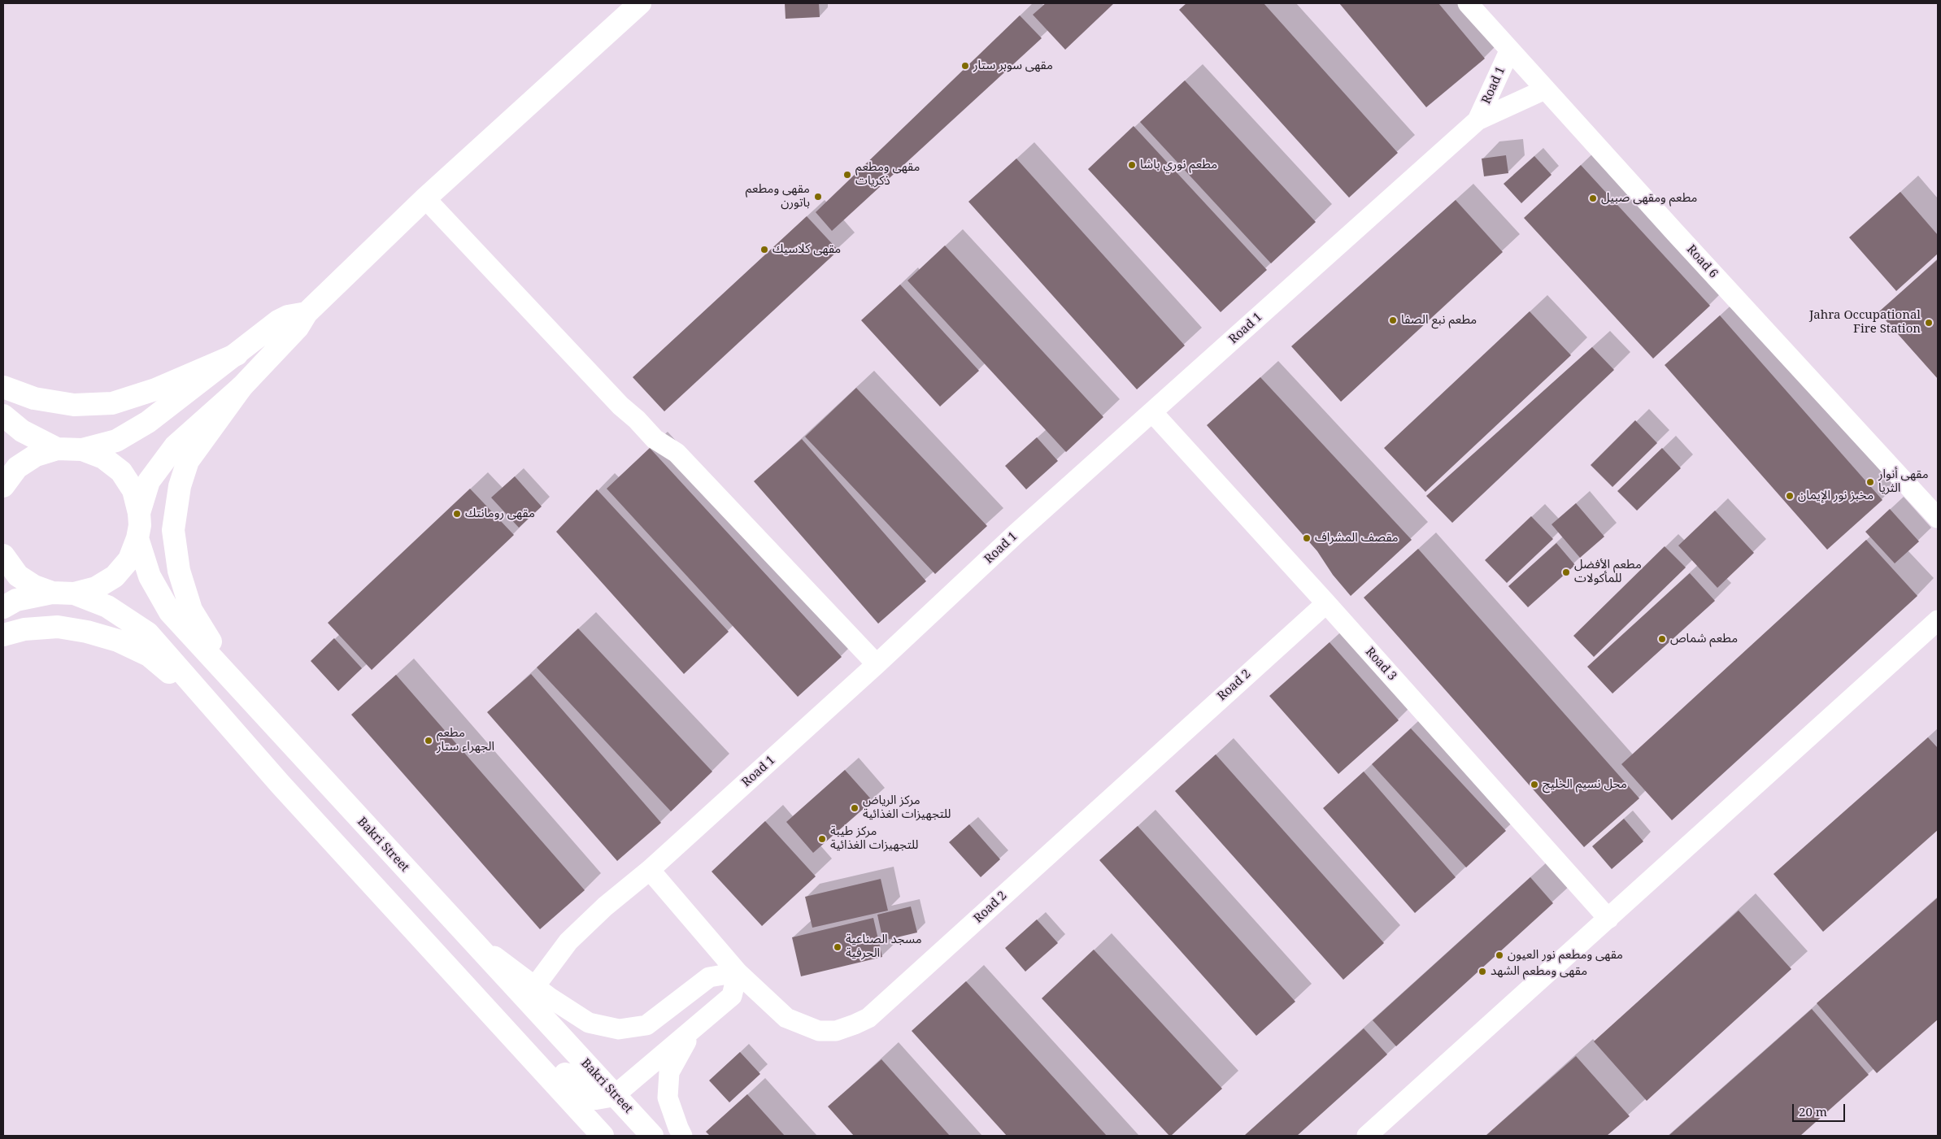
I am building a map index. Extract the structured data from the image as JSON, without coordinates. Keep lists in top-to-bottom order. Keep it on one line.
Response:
{"streets":{"main road":["Bakri Street"],"street":["Road 1","Road 6","Road 3","Road 2"]},"crossings":[["Road 1","Road 6"],["Road 1","Road 3"],["Road 1","Road 2"],["Road 3","Road 2"]],"places":["مقهى سوبر ستار","مطعم نوري باشا","مقهى ومطعم ذكريات","مقهى ومطعم باتورن","مطعم ومقهى صبيل","مقهى كلاسيك","مطعم نبع الصفا","Jahra Occupational Fire Station","مقهى أنوار الثريا","مخبز نور الإيمان","مقهى رومانتك","مقصف المشراف","مطعم الأفضل للمأكولات","مطعم شماص","مطعم الجهراء ستار","محل نسيم الخليج","مركز الرياض للتجهيزات الغذائية","مركز طيبة للتجهيزات الغذائية","مسجد الصناعية الحرفية","مقهى ومطعم نور العيون","مقهى ومطعم الشهد"],"scale_bar":"20 m"}
